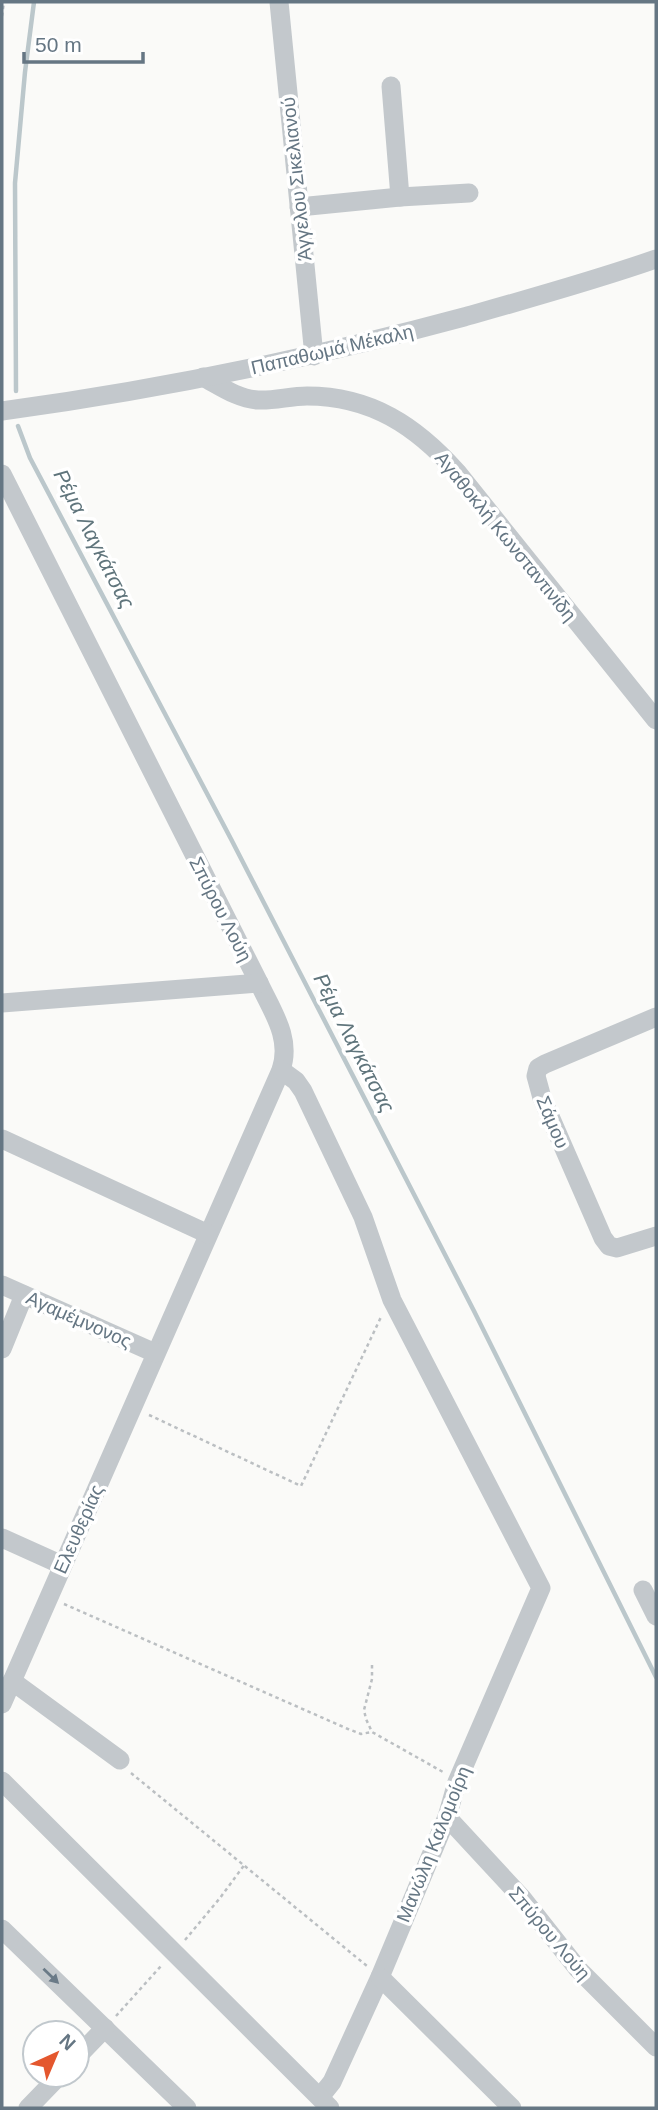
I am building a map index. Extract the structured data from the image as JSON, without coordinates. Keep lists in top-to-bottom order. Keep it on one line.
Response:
{"streets":{"street":["Άγγελου Σικελιανού","Παπαθωμά Μέκαλη","Αγαθοκλή Κωνσταντινίδη","Σπύρου Λούη","Σάμου","Αγαμέμνονoς","Ελευθερίας","Μανώλη Καλομοίρη"]},"crossings":[["Άγγελου Σικελιανού","Παπαθωμά Μέκαλη"],["Παπαθωμά Μέκαλη","Αγαθοκλή Κωνσταντινίδη"],["Σπύρου Λούη","Αγαμέμνονoς"],["Σπύρου Λούη","Ελευθερίας"],["Σπύρου Λούη","Μανώλη Καλομοίρη"],["Αγαμέμνονoς","Ελευθερίας"]],"water":["Ρέμα Λαγκάτσας"],"scale_bar":"50 m","north":"top right"}
